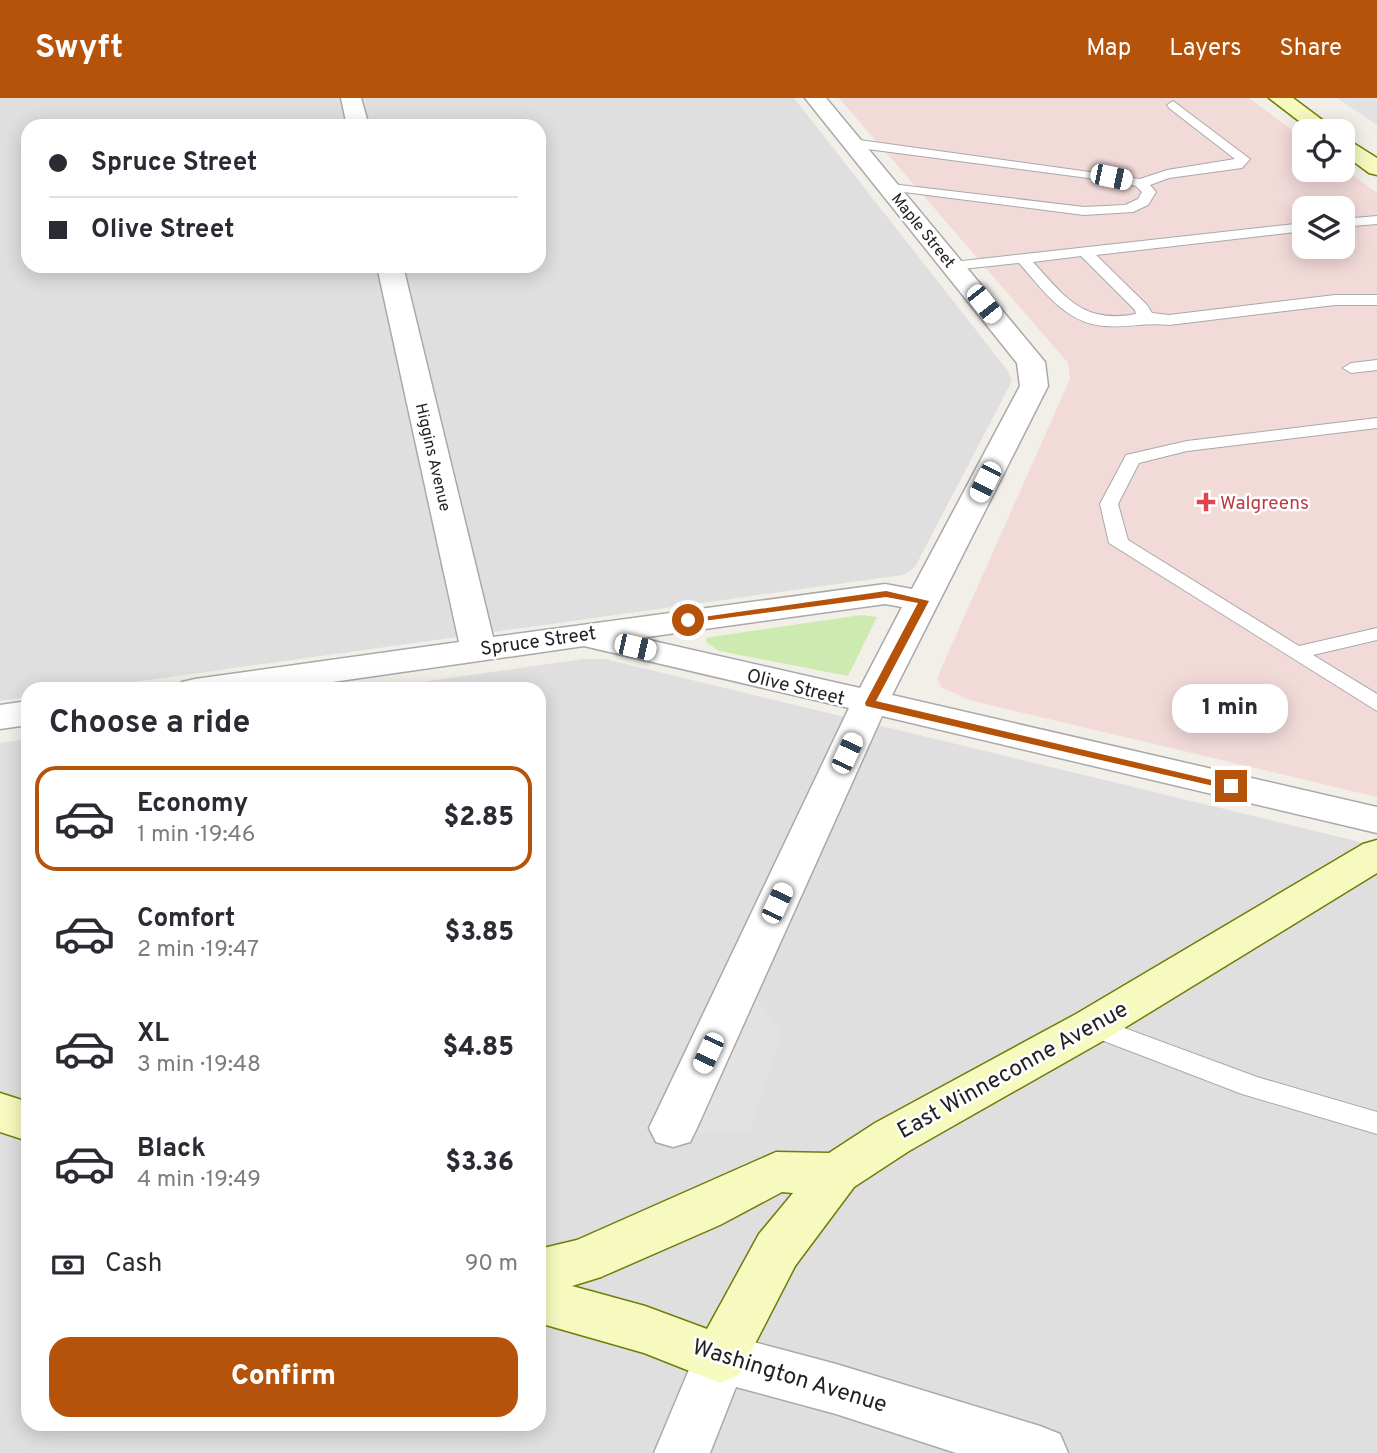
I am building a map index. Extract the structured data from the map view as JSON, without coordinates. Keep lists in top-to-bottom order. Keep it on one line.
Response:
{"streets":{"main road":["East Winneconne Avenue","Washington Avenue"],"street":["Maple Street","Higgins Avenue","Spruce Street","Olive Street"]},"crossings":[["Maple Street","Spruce Street"],["Higgins Avenue","Spruce Street"],["Spruce Street","Olive Street"],["East Winneconne Avenue","Washington Avenue"]],"places":{"health":["Walgreens"]},"page":{"header":"Swyft","nav":["Map","Layers","Share"],"banner":["Spruce Street","Olive Street"],"heading":"Choose a ride","bubble":"1 min","list":[{"name":"Economy","note":"1 min · 19:46","value":"$2.85"},{"name":"Comfort","note":"2 min · 19:47","value":"$3.85"},{"name":"XL","note":"3 min · 19:48","value":"$4.85"},{"name":"Black","note":"4 min · 19:49","value":"$3.36"}],"pay":["Cash","90 m"],"buttons":"Confirm"}}
